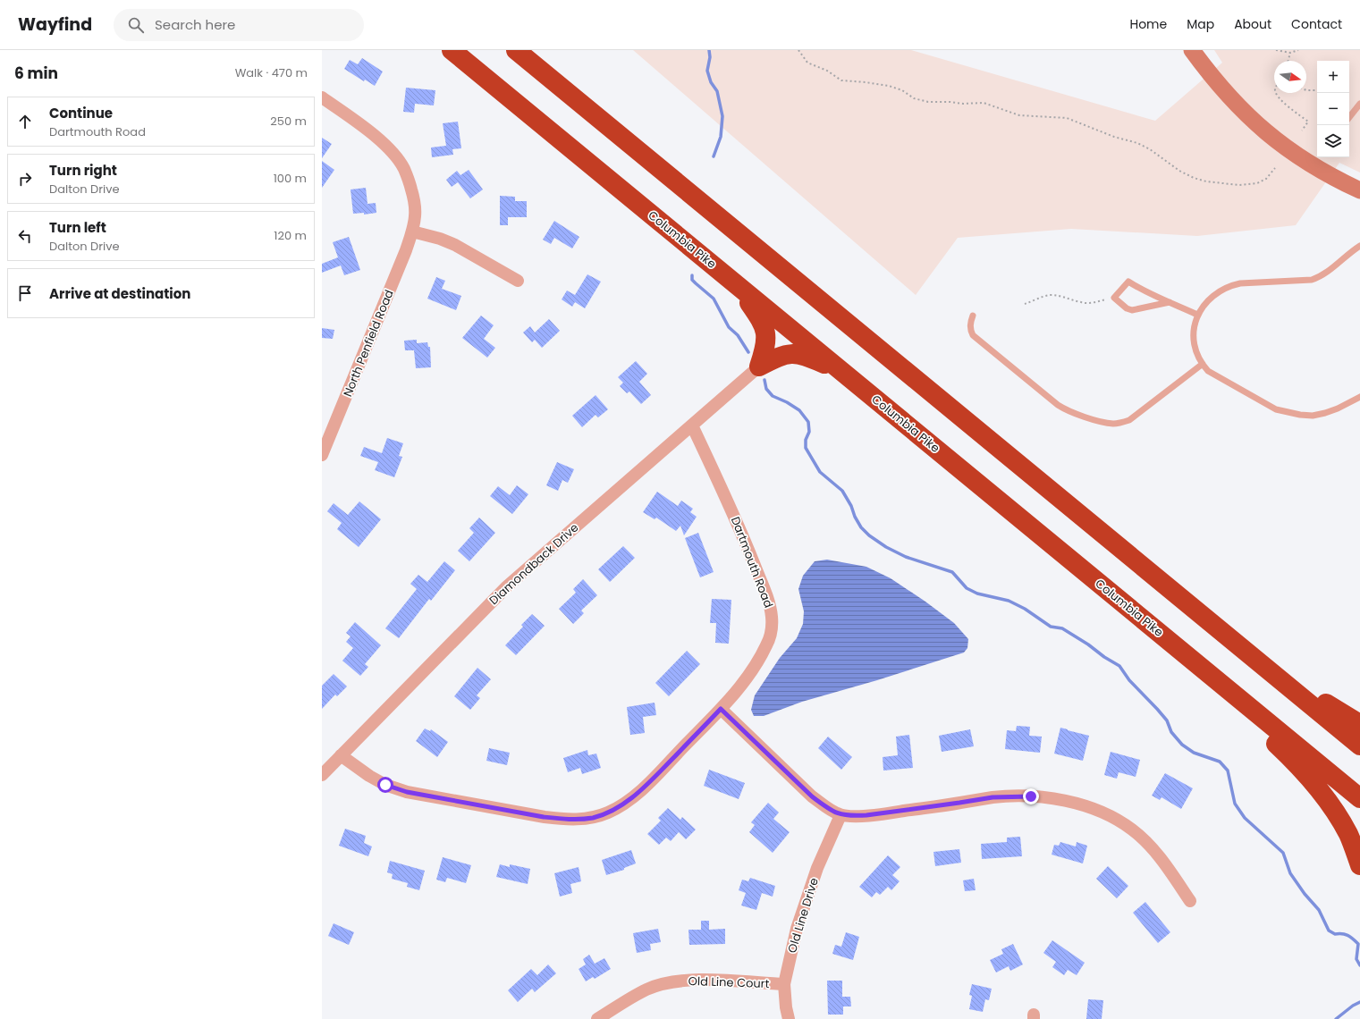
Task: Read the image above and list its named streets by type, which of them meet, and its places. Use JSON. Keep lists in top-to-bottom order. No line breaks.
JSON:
{"streets":{"highway":["Columbia Pike"],"street":["North Penfield Road","Dartmouth Road","Diamondback Drive","Old Line Drive","Old Line Court"]},"crossings":[["Dartmouth Road","Diamondback Drive"],["Old Line Drive","Old Line Court"]],"north":"right","page":{"header":"Wayfind","search":"Search here","nav":["Home","Map","About","Contact"],"heading":["6 min","Walk · 470 m"],"map_buttons":["+","−"],"list":[["Continue","Dartmouth Road","250 m"],["Turn right","Dalton Drive","100 m"],["Turn left","Dalton Drive","120 m"],"Arrive at destination"]}}
